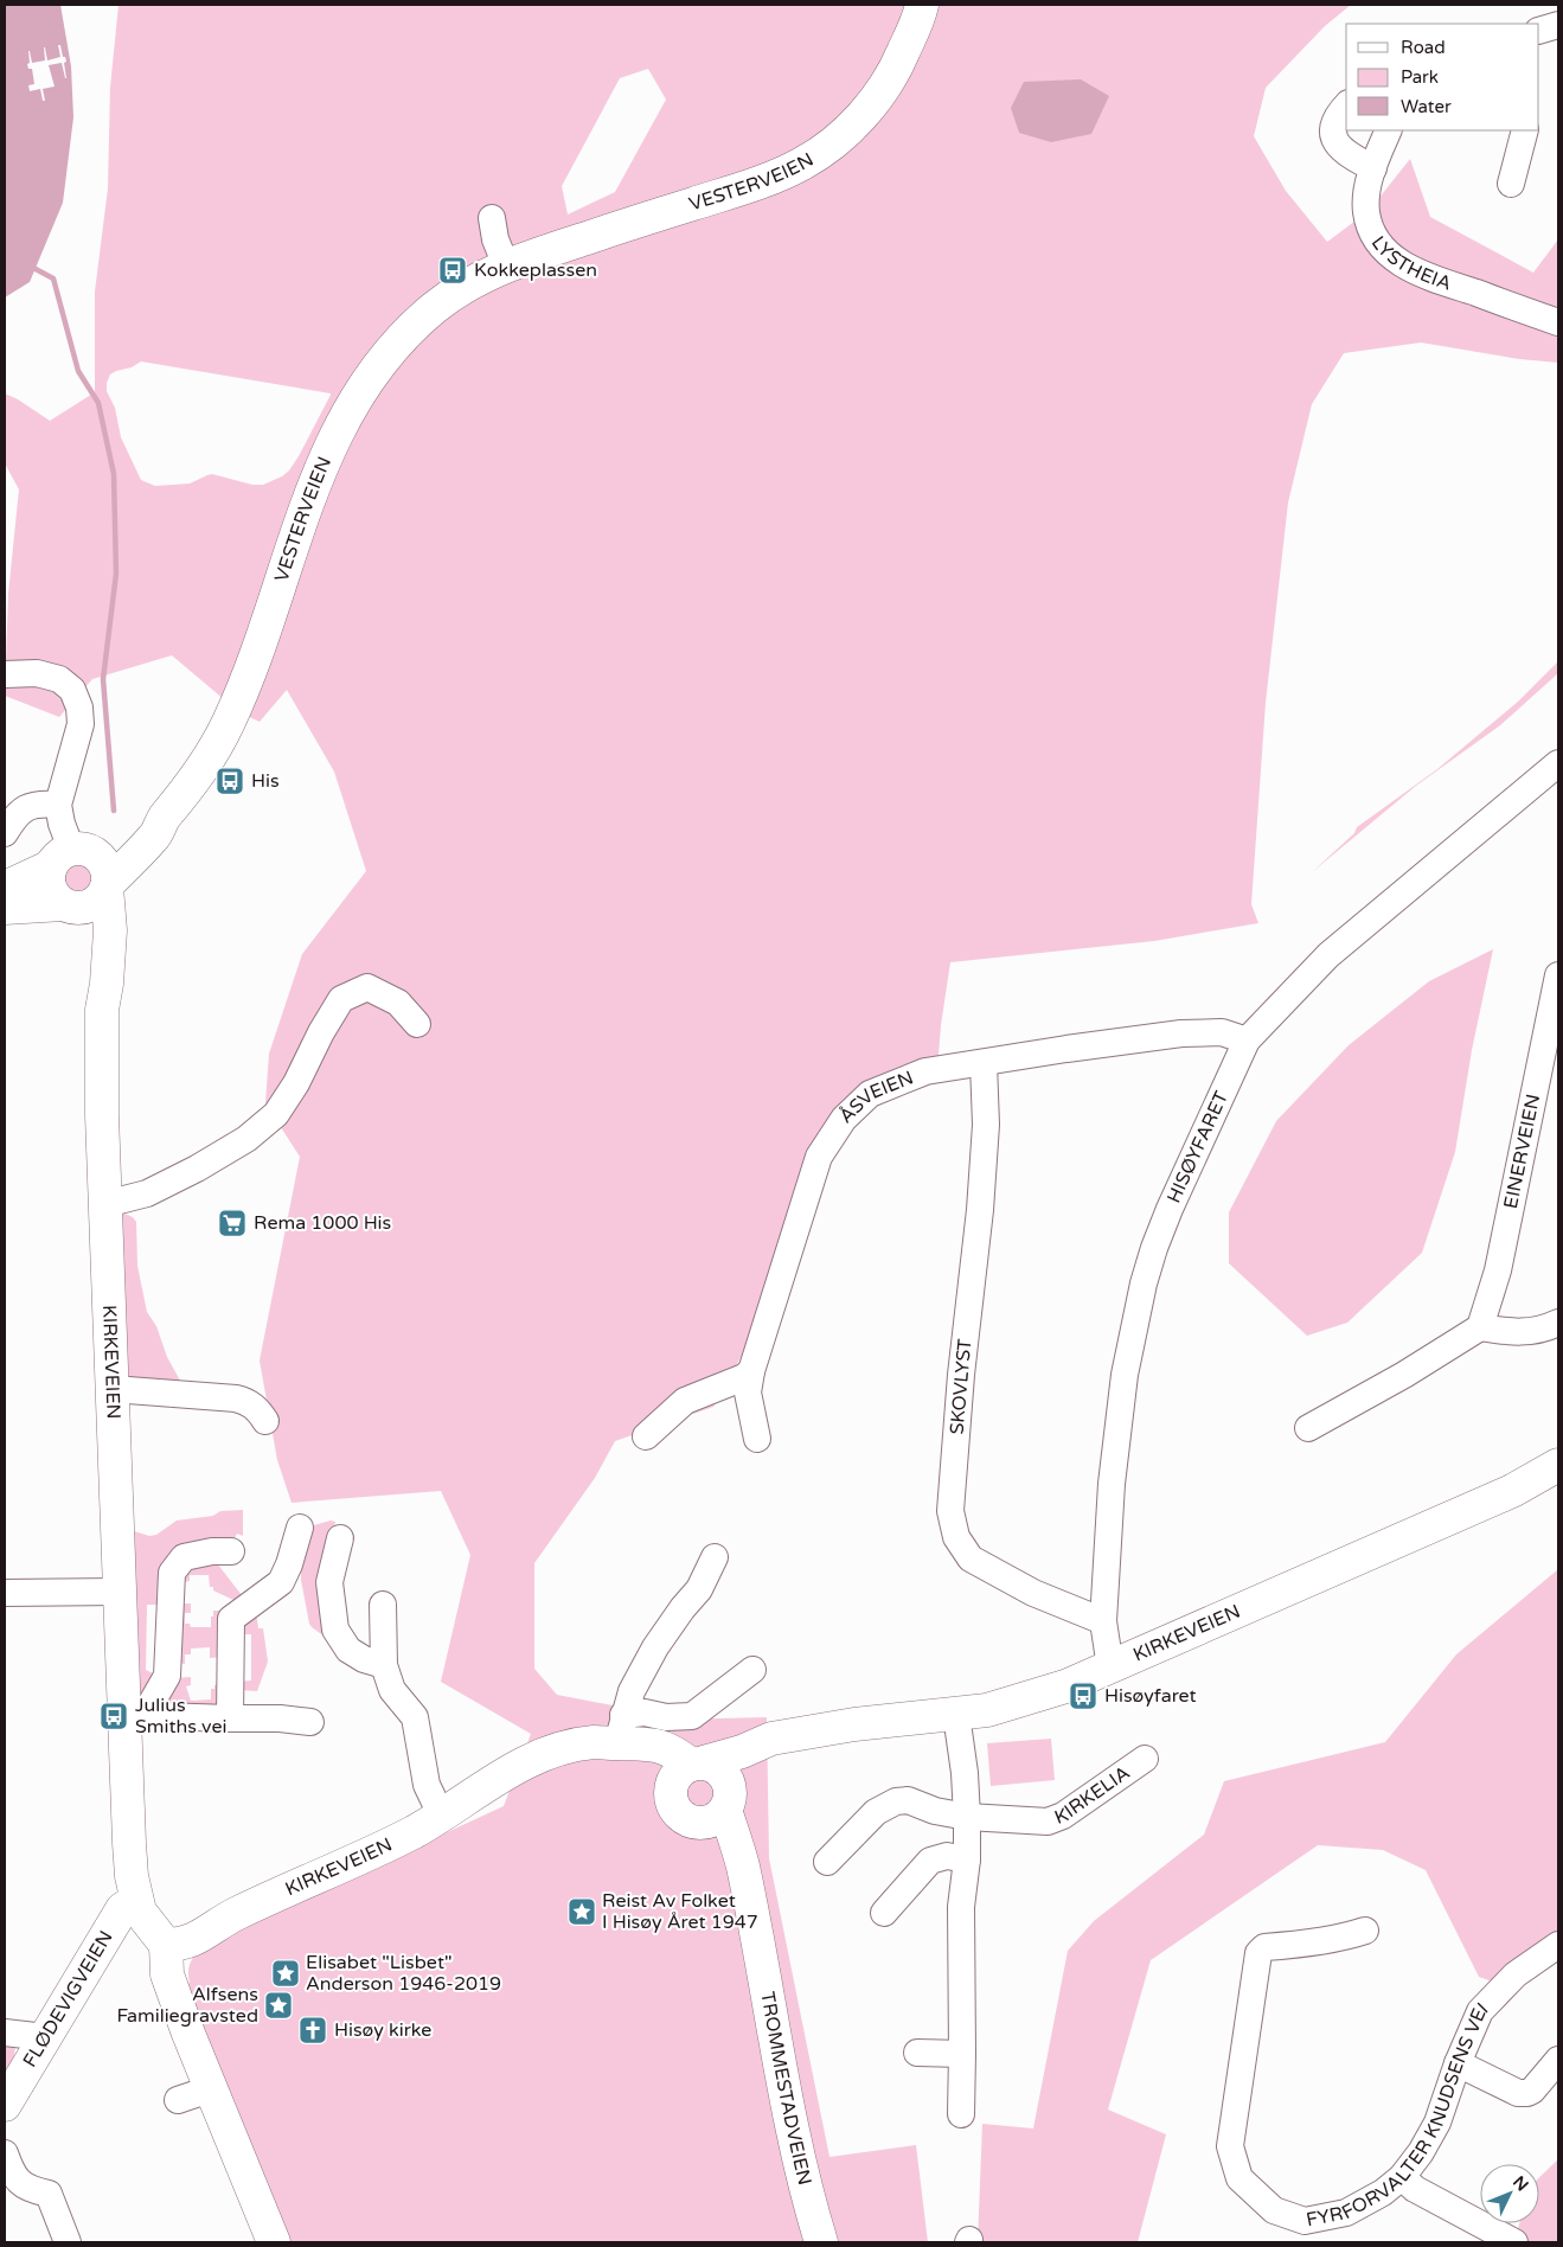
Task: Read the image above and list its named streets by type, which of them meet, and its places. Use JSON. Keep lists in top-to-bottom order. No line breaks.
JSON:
{"streets":{"main road":["VESTERVEIEN","KIRKEVEIEN","FLØDEVIGVEIEN","TROMMESTADVEIEN"],"street":["LYSTHEIA","ÅSVEIEN","HISØYFARET","EINERVEIEN","SKOVLYST","KIRKELIA","FYRFORVALTER KNUDSENS VEI"]},"crossings":[["VESTERVEIEN","KIRKEVEIEN"],["ÅSVEIEN","HISØYFARET"],["ÅSVEIEN","SKOVLYST"],["HISØYFARET","KIRKEVEIEN"],["HISØYFARET","SKOVLYST"],["KIRKEVEIEN","FLØDEVIGVEIEN"],["KIRKEVEIEN","TROMMESTADVEIEN"]],"places":{"bus stop":["Kokkeplassen","His","Hisøyfaret","Julius Smiths vei"],"supermarket":["Rema 1000 His"],"place":["Reist Av Folket I Hisøy Året 1947","Elisabet \"Lisbet\" Anderson 1946-2019","Alfsens Familiegravsted"],"church":["Hisøy kirke"]},"legend":["Road","Park","Water"],"north":"top right"}
